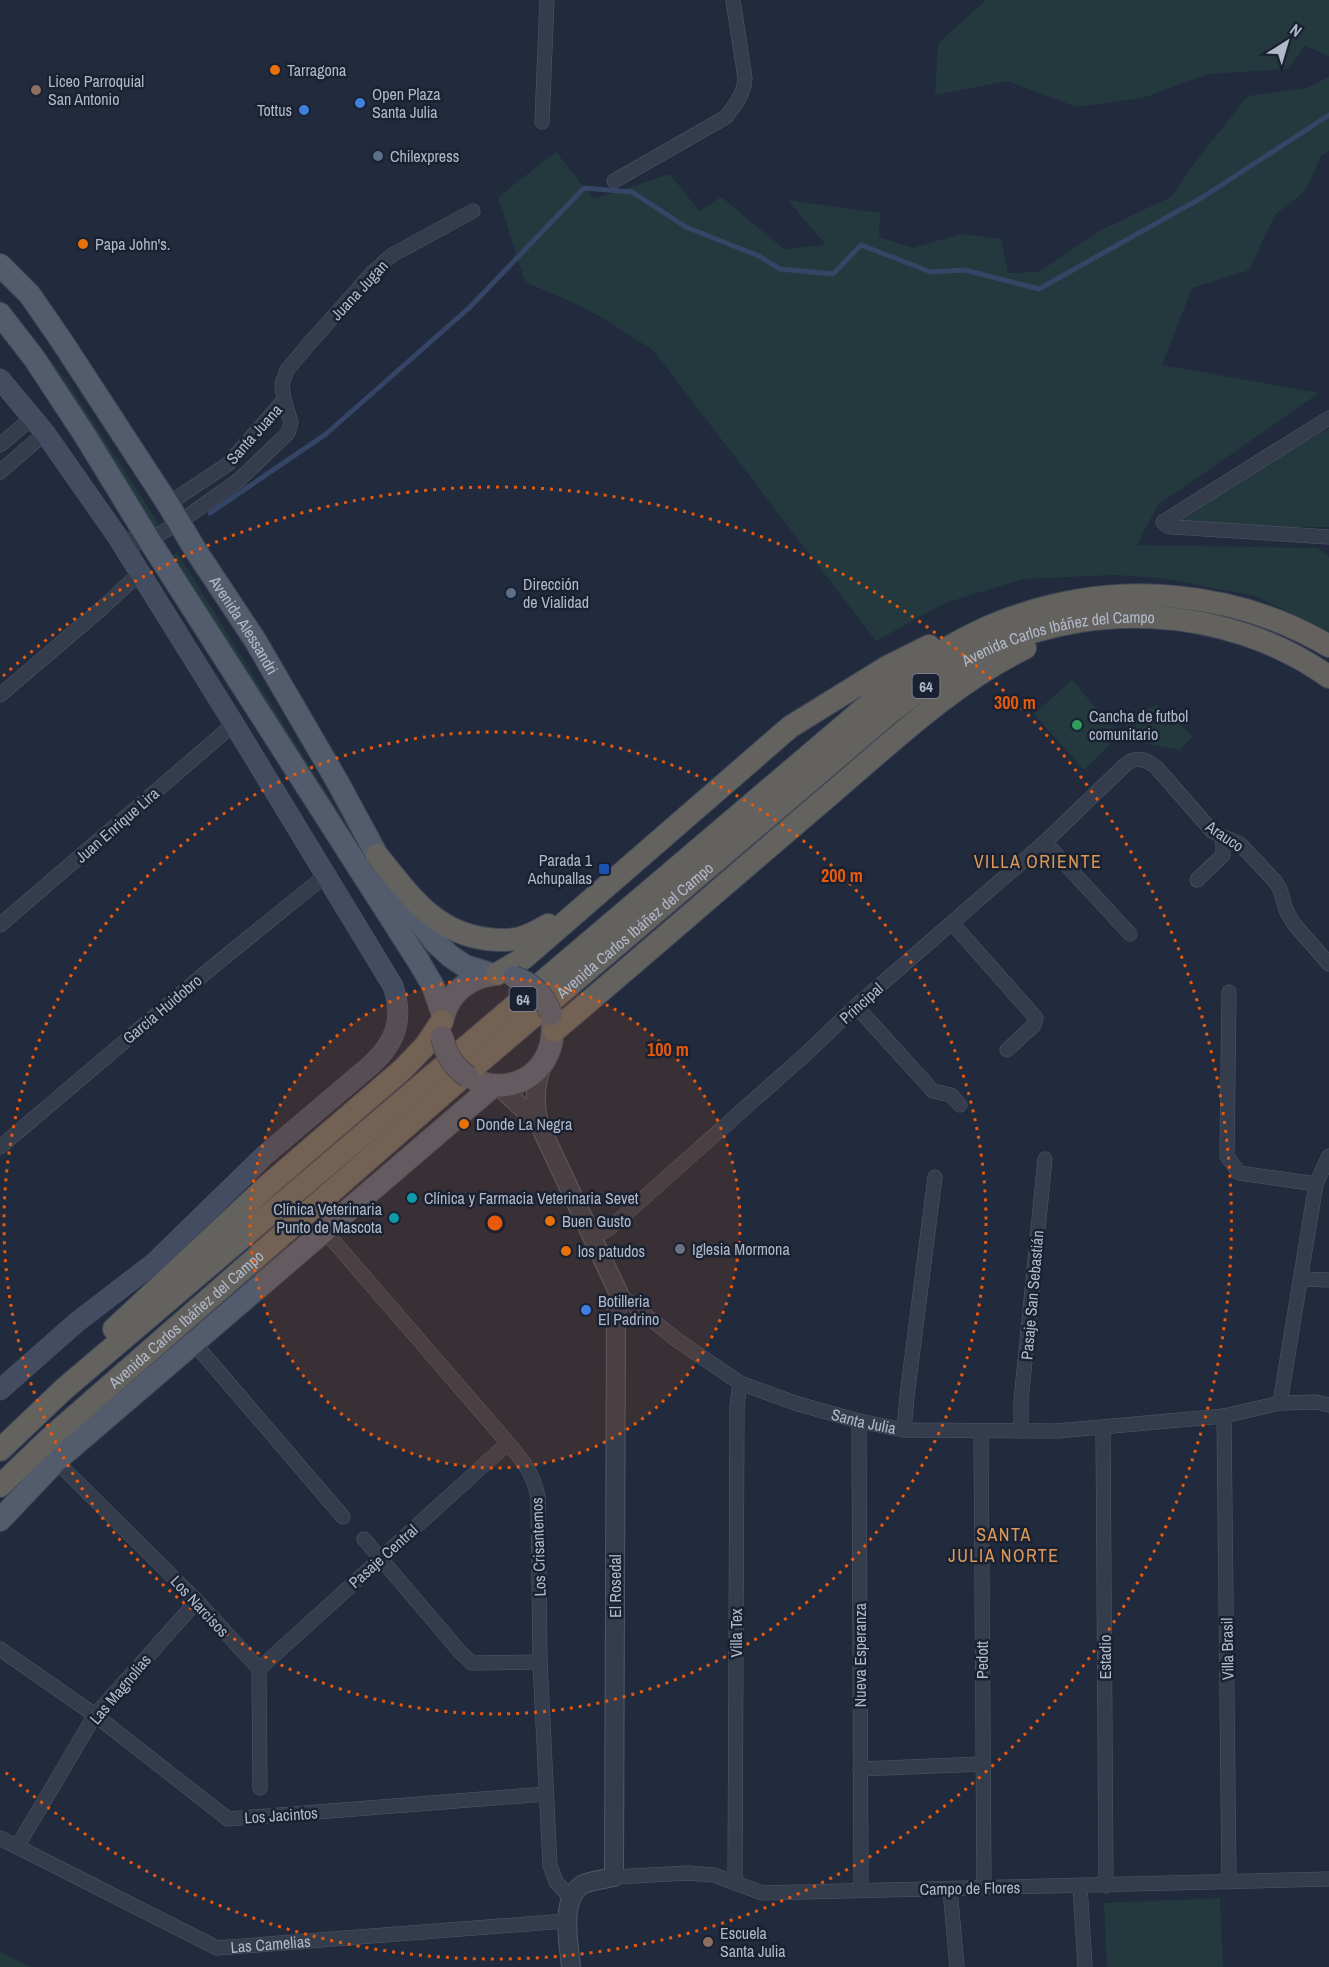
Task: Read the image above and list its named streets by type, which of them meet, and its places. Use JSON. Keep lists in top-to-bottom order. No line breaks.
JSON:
{"streets":{"highway":["Avenida Carlos Ibáñez del Campo","64"],"main road":["Avenida Alessandri"],"street":["Juana Jugan","Santa Juana","Juan Enrique Lira","Arauco","Principal","García Huidobro","Pasaje San Sebastián","Santa Julia","Los Crisantemos","Pasaje Central","El Rosedal","Los Narcisos","Villa Tex","Villa Brasil","Nueva Esperanza","Estadio","Pedott","Las Magnolias","Los Jacintos","Campo de Flores","Las Camelias"]},"crossings":[["Juana Jugan","Santa Juana"],["Santa Juana","Avenida Alessandri"],["Avenida Alessandri","Avenida Carlos Ibáñez del Campo"],["Avenida Alessandri","Santa Julia"],["Avenida Carlos Ibáñez del Campo","Santa Julia"],["Avenida Carlos Ibáñez del Campo","Los Crisantemos"],["Avenida Carlos Ibáñez del Campo","Los Narcisos"],["Arauco","Principal"],["Principal","Santa Julia"],["Pasaje San Sebastián","Santa Julia"],["Santa Julia","El Rosedal"],["Santa Julia","Villa Tex"],["Santa Julia","Villa Brasil"],["Santa Julia","Nueva Esperanza"],["Santa Julia","Estadio"],["Santa Julia","Pedott"],["Los Crisantemos","Pasaje Central"],["Los Crisantemos","Los Jacintos"],["Pasaje Central","Los Narcisos"],["El Rosedal","Campo de Flores"],["Los Narcisos","Las Magnolias"],["Villa Tex","Campo de Flores"],["Villa Brasil","Campo de Flores"],["Nueva Esperanza","Campo de Flores"],["Estadio","Campo de Flores"],["Pedott","Campo de Flores"],["Las Magnolias","Los Jacintos"],["Las Magnolias","Las Camelias"]],"districts":["VILLA ORIENTE","SANTA JULIA NORTE"],"places":{"other":["Tarragona","Liceo Parroquial San Antonio","Open Plaza Santa Julia","Tottus","Chilexpress","Papa John's.","Dirección de Vialidad","Cancha de futbol comunitario","Donde La Negra","Clínica y Farmacia Veterinaria Sevet","Clínica Veterinaria Punto de Mascota","Buen Gusto","Iglesia Mormona","los patudos","Botilleria El Padrino","Escuela Santa Julia"],"transit":["Parada 1 Achupallas"]},"north":"top right","rings":["300 m","200 m","100 m"]}
